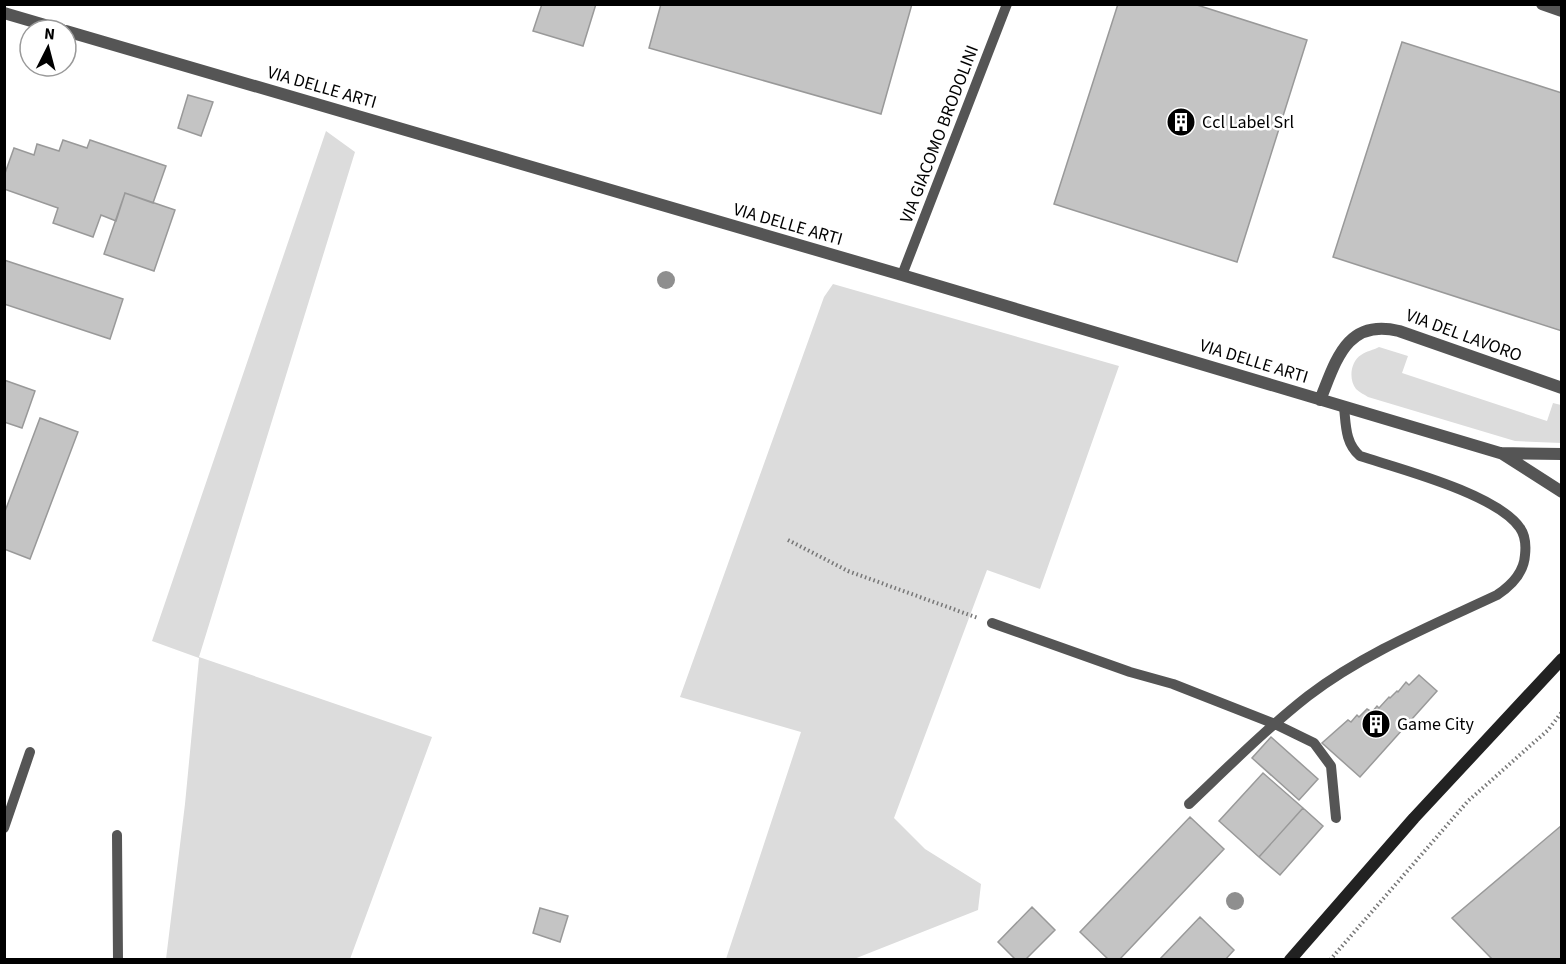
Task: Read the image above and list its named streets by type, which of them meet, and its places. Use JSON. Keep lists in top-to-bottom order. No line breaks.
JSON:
{"streets":{"street":["VIA DELLE ARTI","VIA DEL LAVORO"],"lane":["VIA GIACOMO BRODOLINI"]},"crossings":[["VIA DELLE ARTI","VIA GIACOMO BRODOLINI"],["VIA DELLE ARTI","VIA DEL LAVORO"]],"places":{"building":["Ccl Label Srl","Game City"]},"north":"top"}
